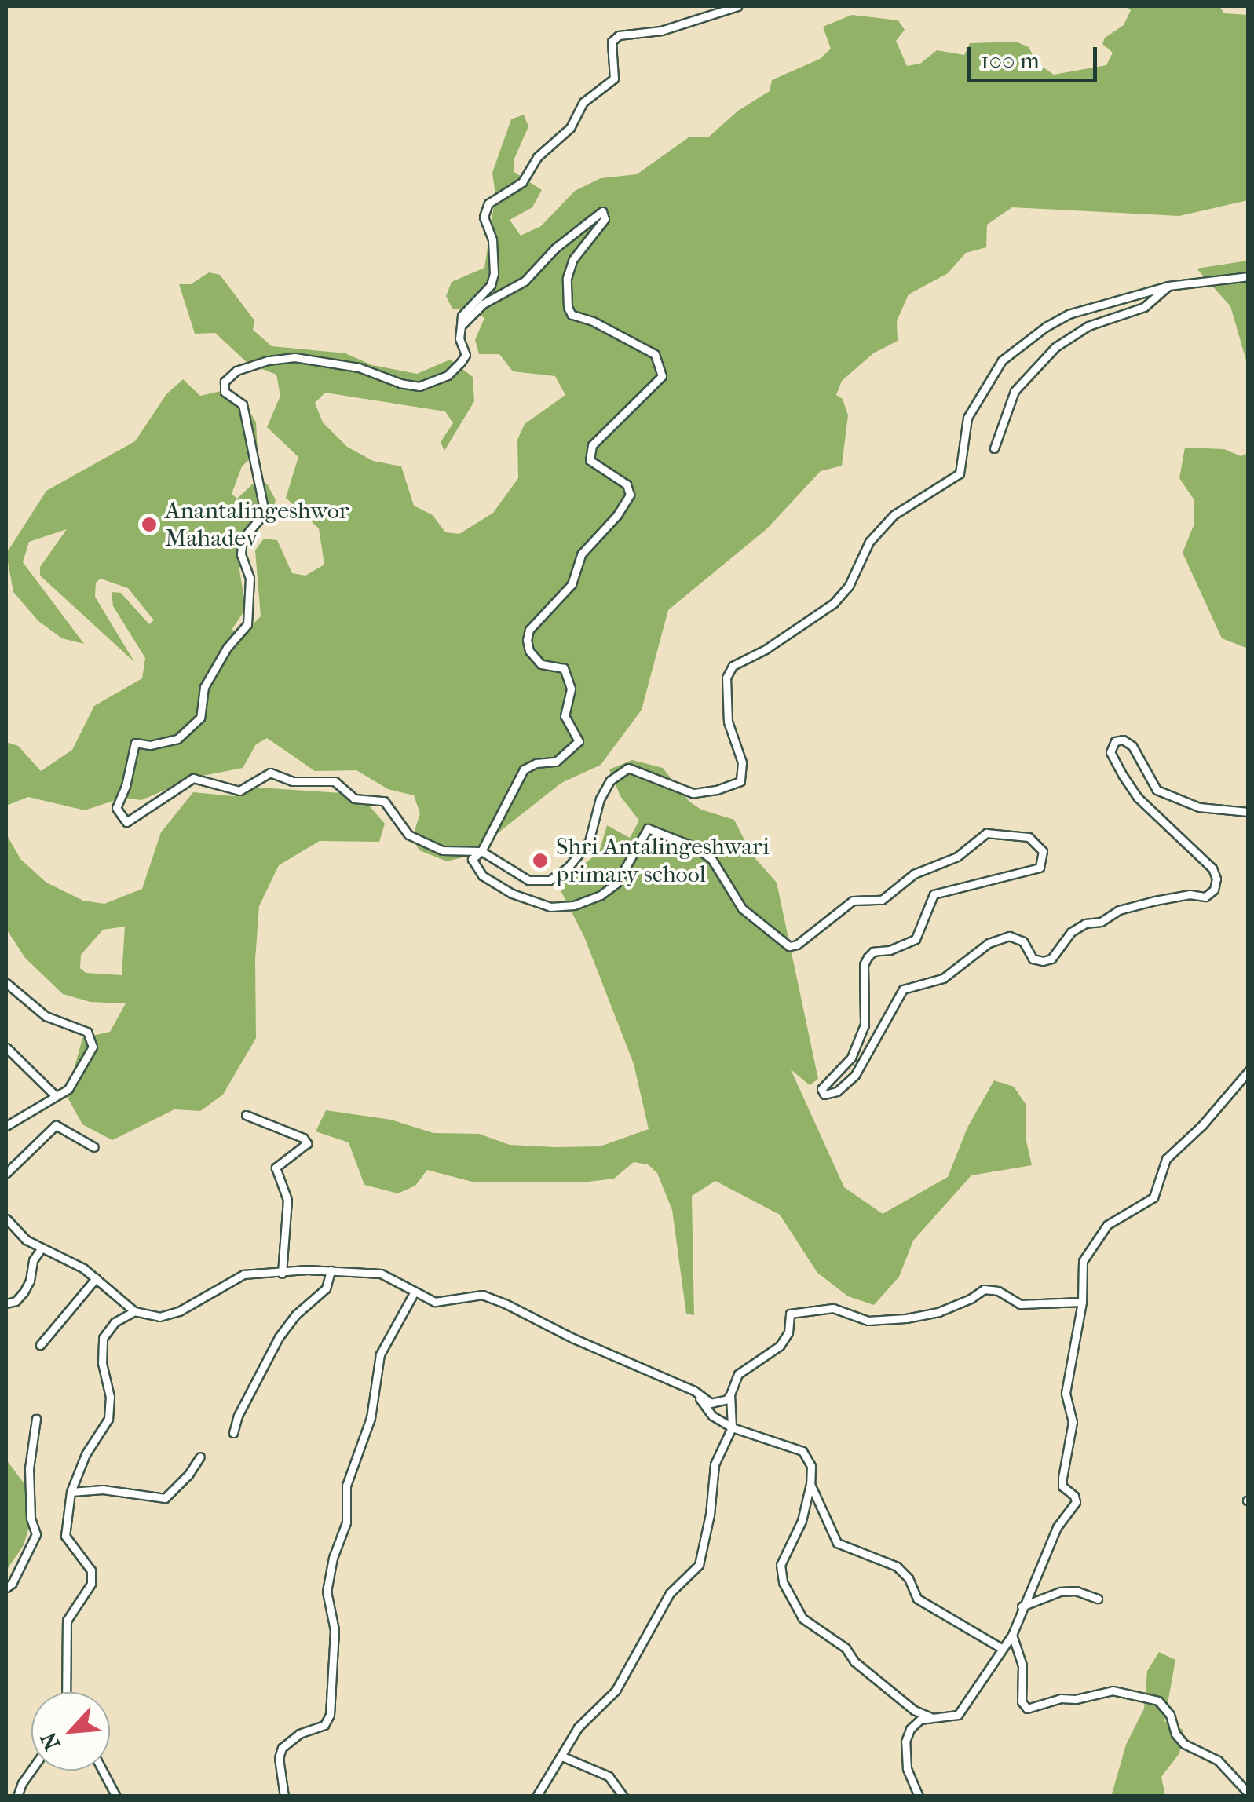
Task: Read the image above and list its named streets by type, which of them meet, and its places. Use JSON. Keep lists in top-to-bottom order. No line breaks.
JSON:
{"places":["Anantalingeshwor Mahadev","Shri Antalingeshwari primary school"],"scale_bar":"100 m","north":"bottom left"}
